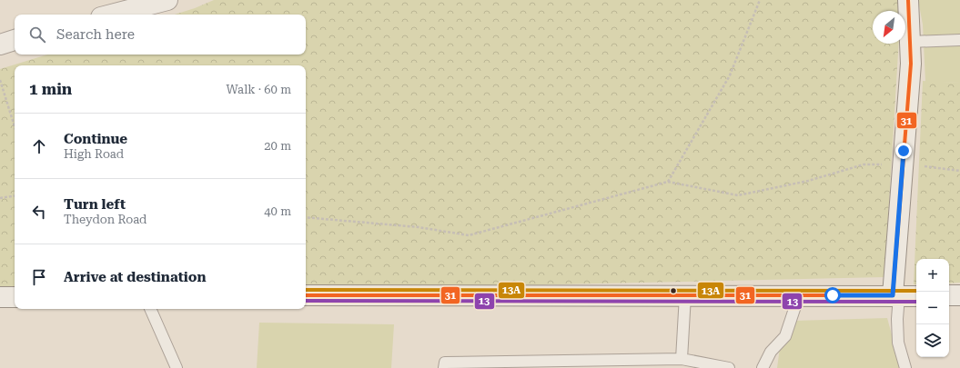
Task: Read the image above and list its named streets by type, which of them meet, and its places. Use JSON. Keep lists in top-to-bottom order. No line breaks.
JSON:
{"lines":["transit line 31","transit line 13A","transit line 13"],"north":"bottom left","page":{"search":"Search here","heading":["1 min","Walk · 60 m"],"list":[["Continue","High Road","20 m"],["Turn left","Theydon Road","40 m"],"Arrive at destination"],"map_buttons":["+","−"]}}
